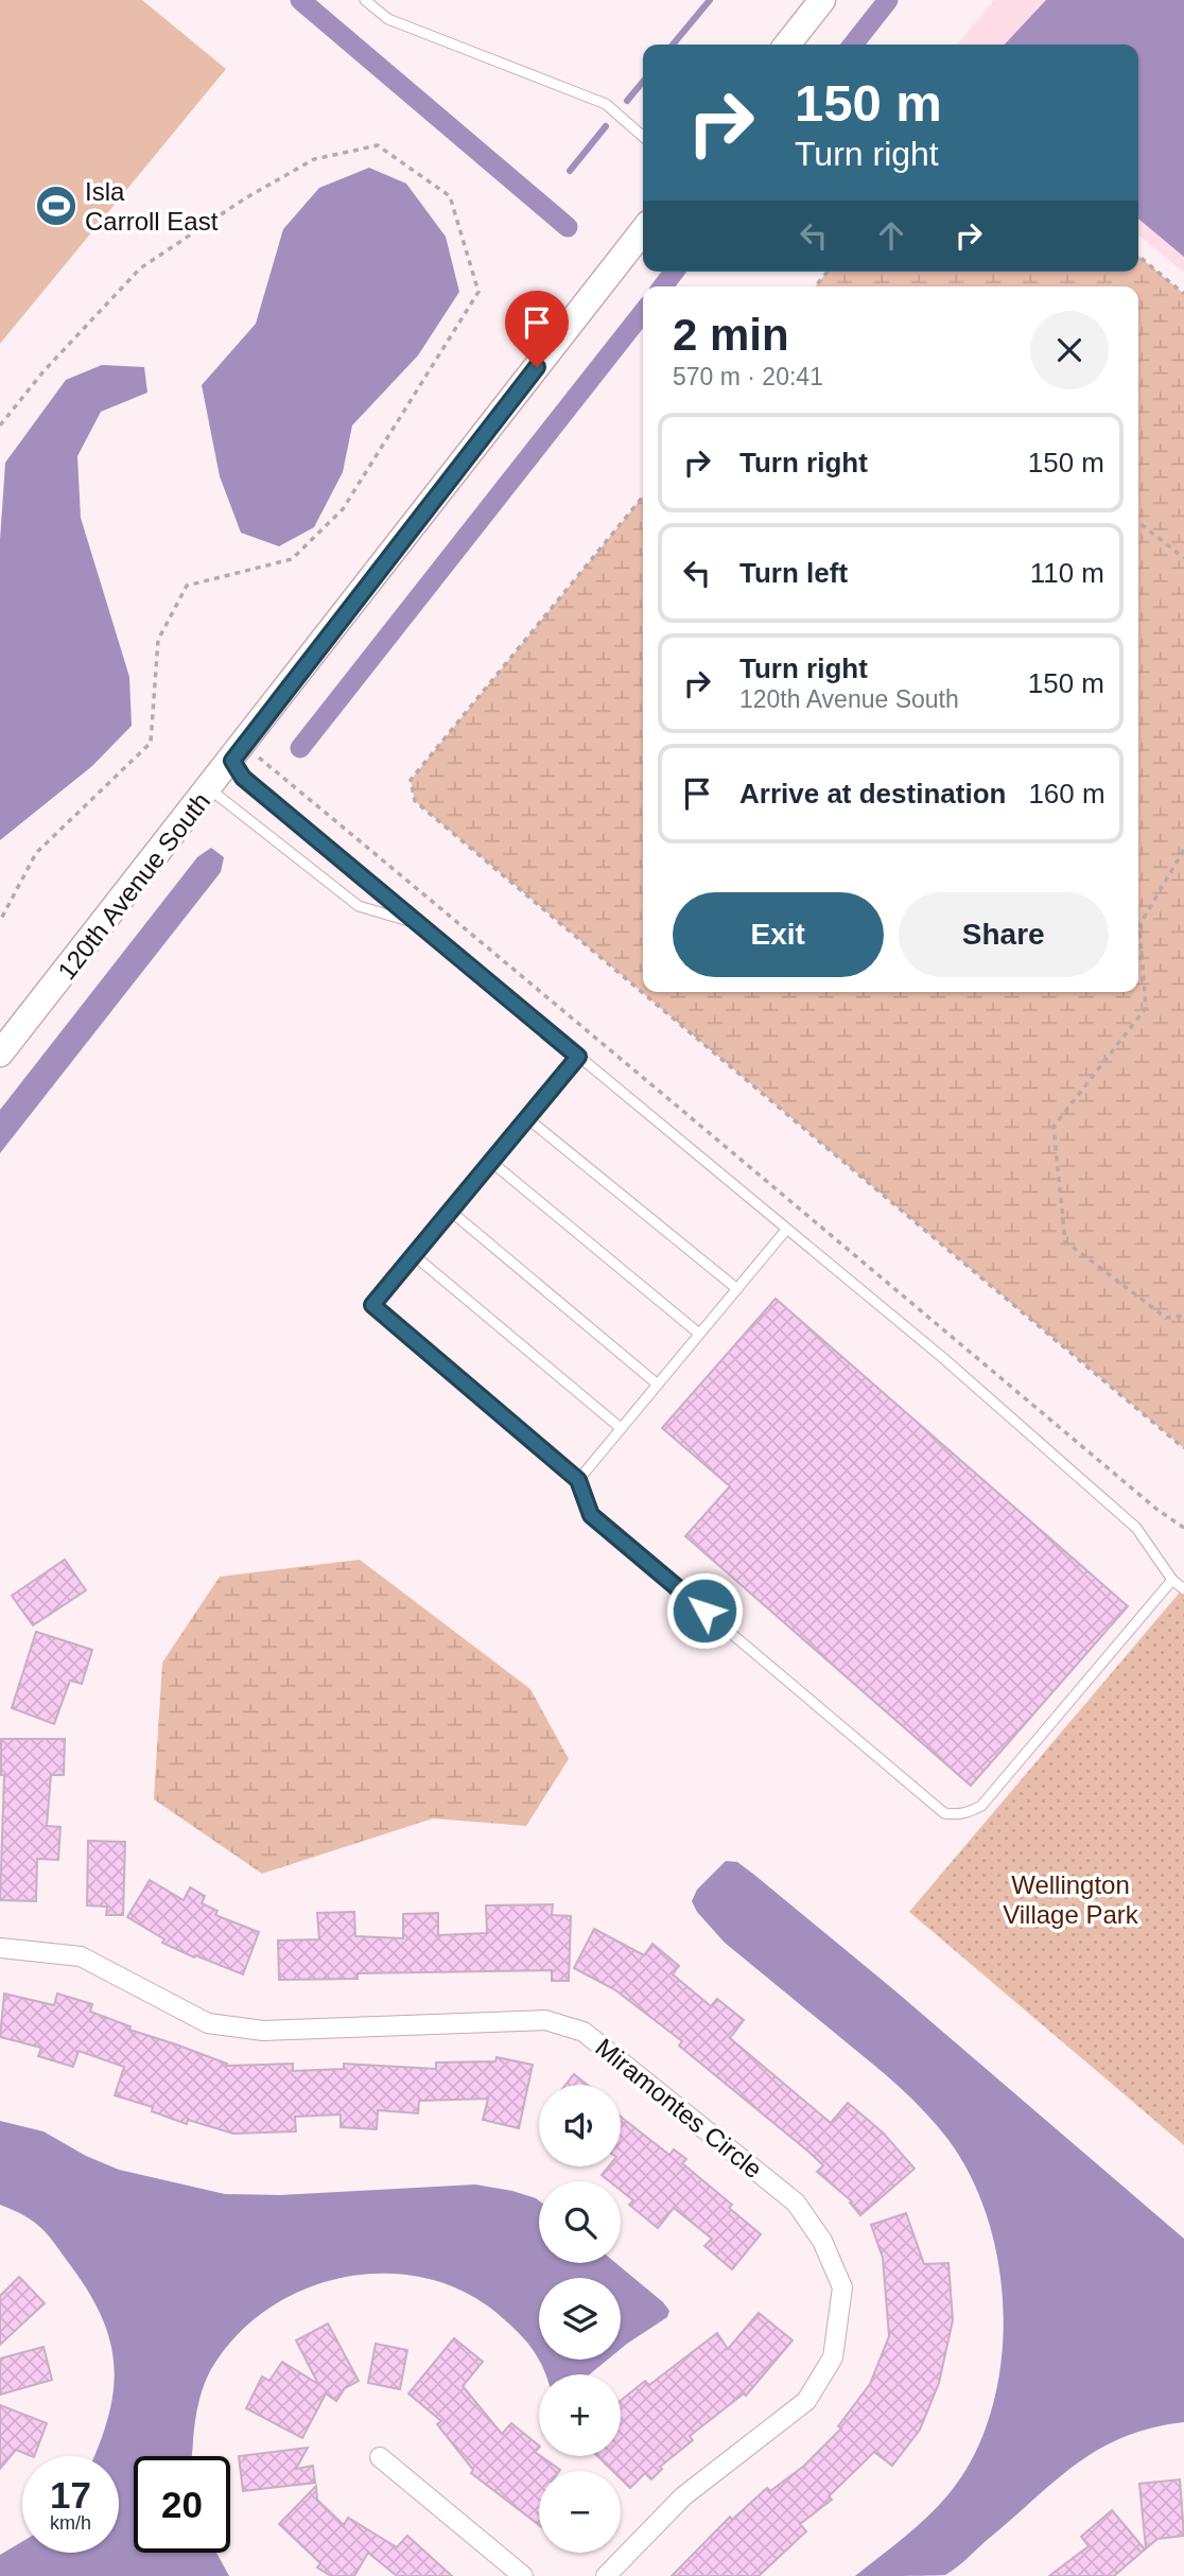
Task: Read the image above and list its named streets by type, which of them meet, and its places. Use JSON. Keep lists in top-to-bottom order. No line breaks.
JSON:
{"streets":{"street":["120th Avenue South","Miramontes Circle"]},"parks":["Wellington Village Park"],"places":{"sports":["Isla Carroll East"]},"page":{"turn":["150 m","Turn right"],"heading":["2 min","570 m · 20:41"],"list":[{"name":"Turn right","value":"150 m"},{"name":"Turn left","value":"110 m"},{"name":"Turn right","note":"120th Avenue South","value":"150 m"},{"name":"Arrive at destination","value":"160 m"}],"buttons":["Exit","Share"],"map_buttons":["+","−"],"speed":"17 km/h","limit":"20"}}
